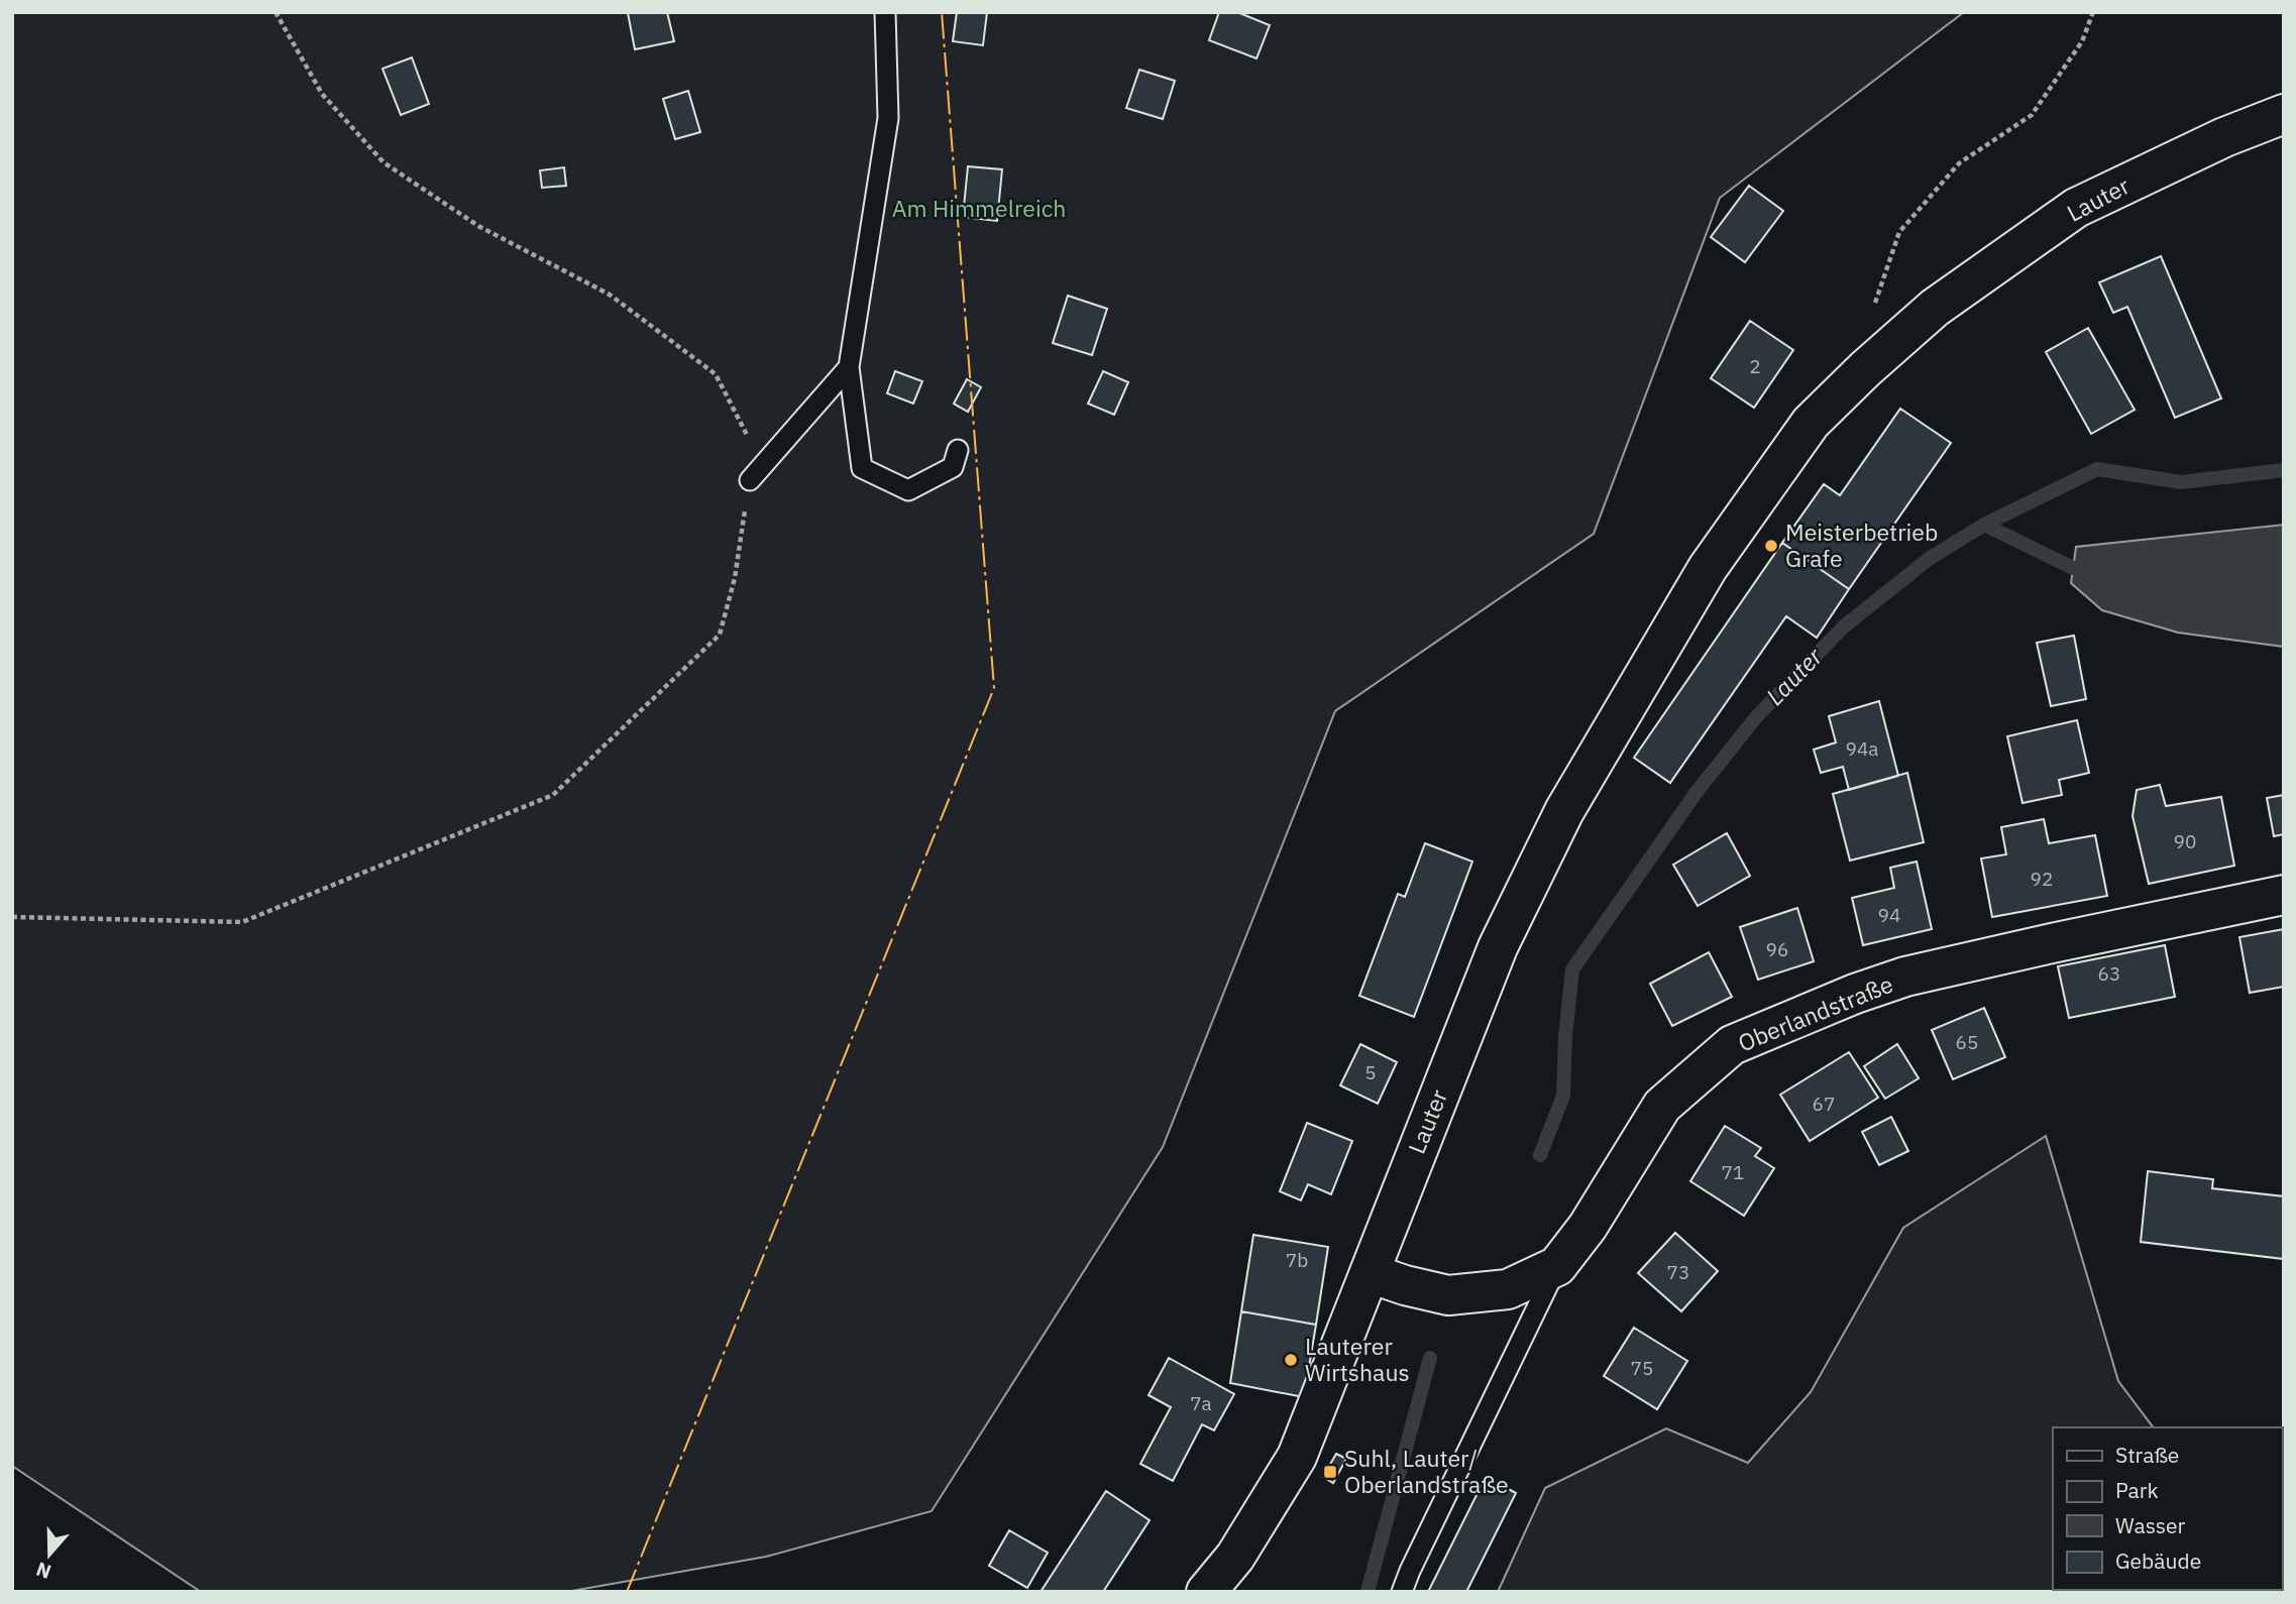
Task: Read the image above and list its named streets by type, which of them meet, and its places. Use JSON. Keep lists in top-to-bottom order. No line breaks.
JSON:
{"streets":{"street":["Lauter","Oberlandstraße"]},"crossings":[["Lauter","Oberlandstraße"]],"water":["Lauter"],"parks":["Am Himmelreich"],"places":{"other":["Meisterbetrieb Grafe","Lauterer Wirtshaus"],"transit":["Suhl, Lauter/ Oberlandstraße"]},"house_numbers":["2","94a","90","92","94","96","63","65","5","67","71","7b","73","75","7a"],"legend":["Straße","Park","Wasser","Gebäude"],"north":"bottom"}
